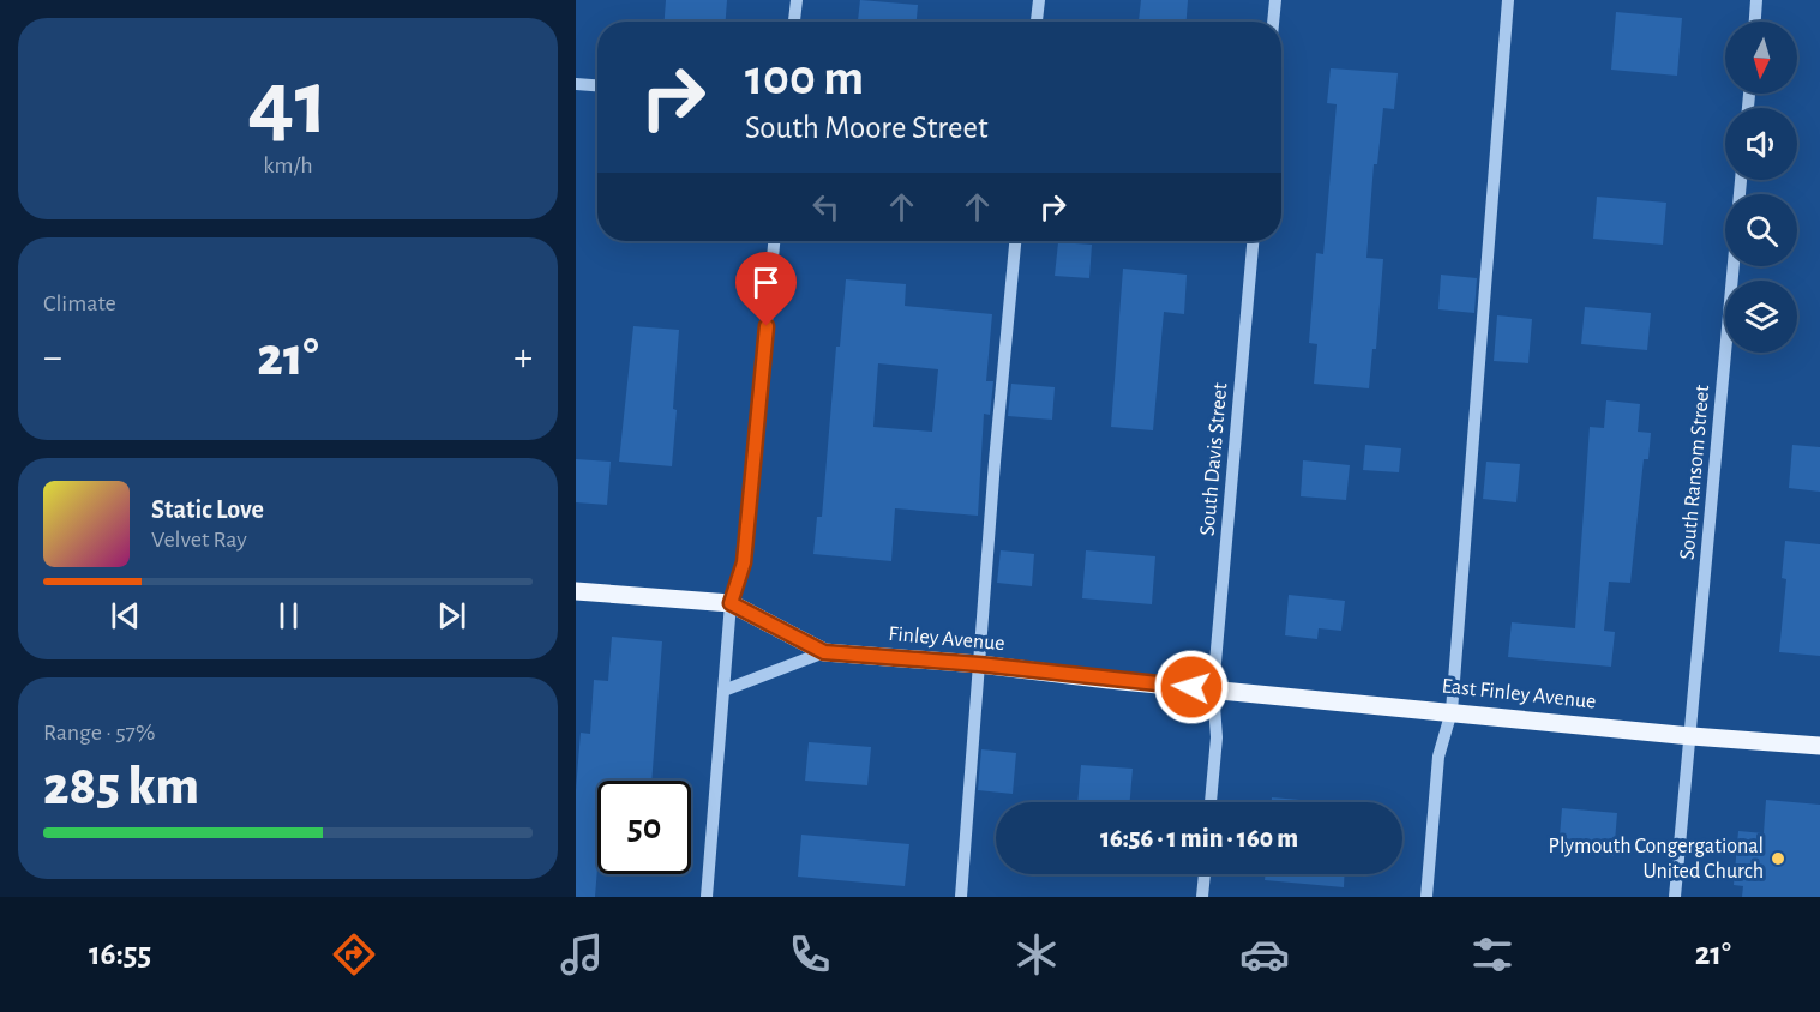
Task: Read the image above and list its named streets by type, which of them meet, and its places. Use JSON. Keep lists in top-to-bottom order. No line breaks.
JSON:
{"streets":{"main road":["Finley Avenue","East Finley Avenue"],"street":["South Davis Street","South Ransom Street"]},"crossings":[["South Davis Street","Finley Avenue"],["South Davis Street","East Finley Avenue"],["South Ransom Street","East Finley Avenue"],["Finley Avenue","East Finley Avenue"]],"places":["Plymouth Congergational United Church"],"north":"bottom","page":{"tile":[["41","km/h"],"Climate",["Range · 57%","285 km"]],"turn":["100 m","South Moore Street"],"heat":["−","21°","+"],"song":["Static Love","Velvet Ray"],"limit":"50","trip":"16:56 · 1 min · 160 m","tabs":["16:55","21°"]}}
